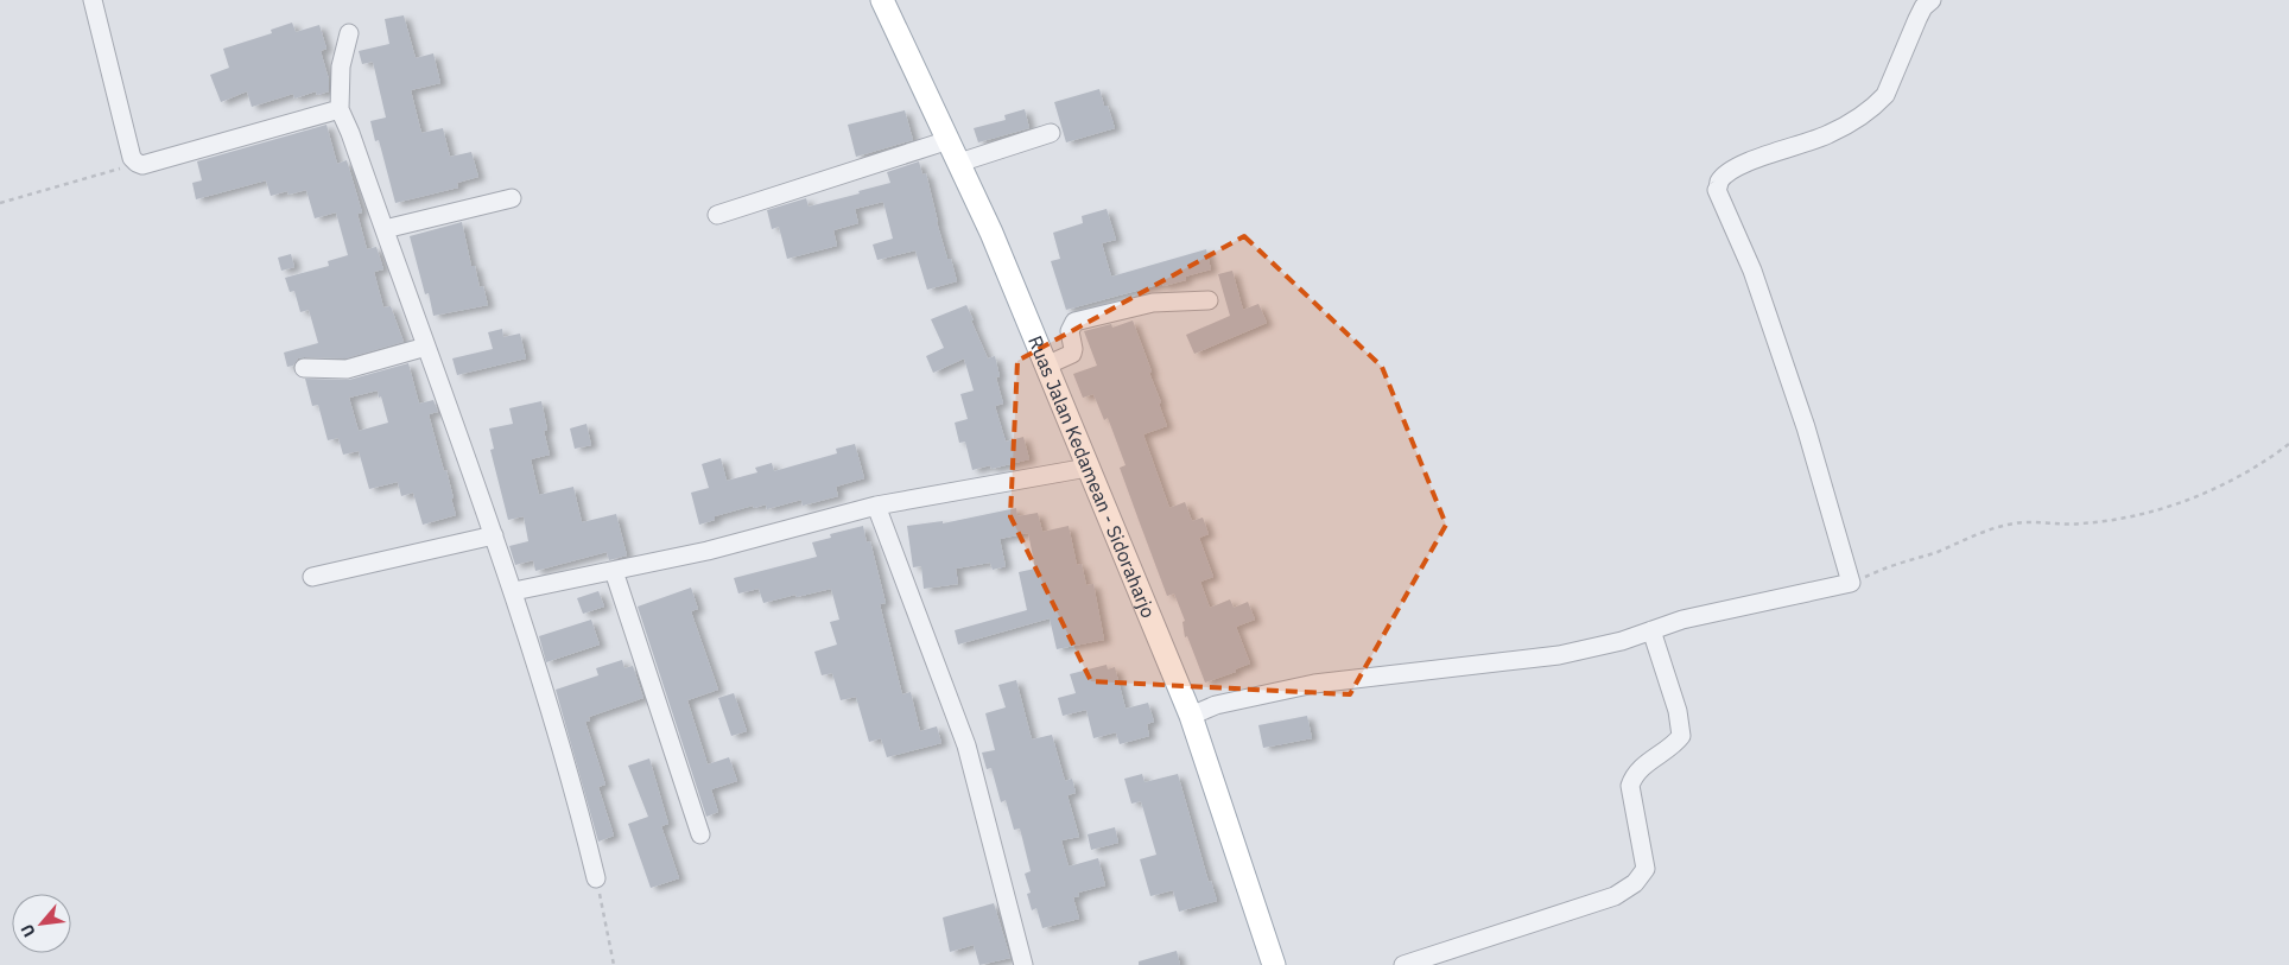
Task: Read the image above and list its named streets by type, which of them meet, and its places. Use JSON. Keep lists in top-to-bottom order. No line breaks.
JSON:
{"streets":{"main road":["Ruas Jalan Kedamean - Sidoraharjo"]},"north":"bottom left"}
